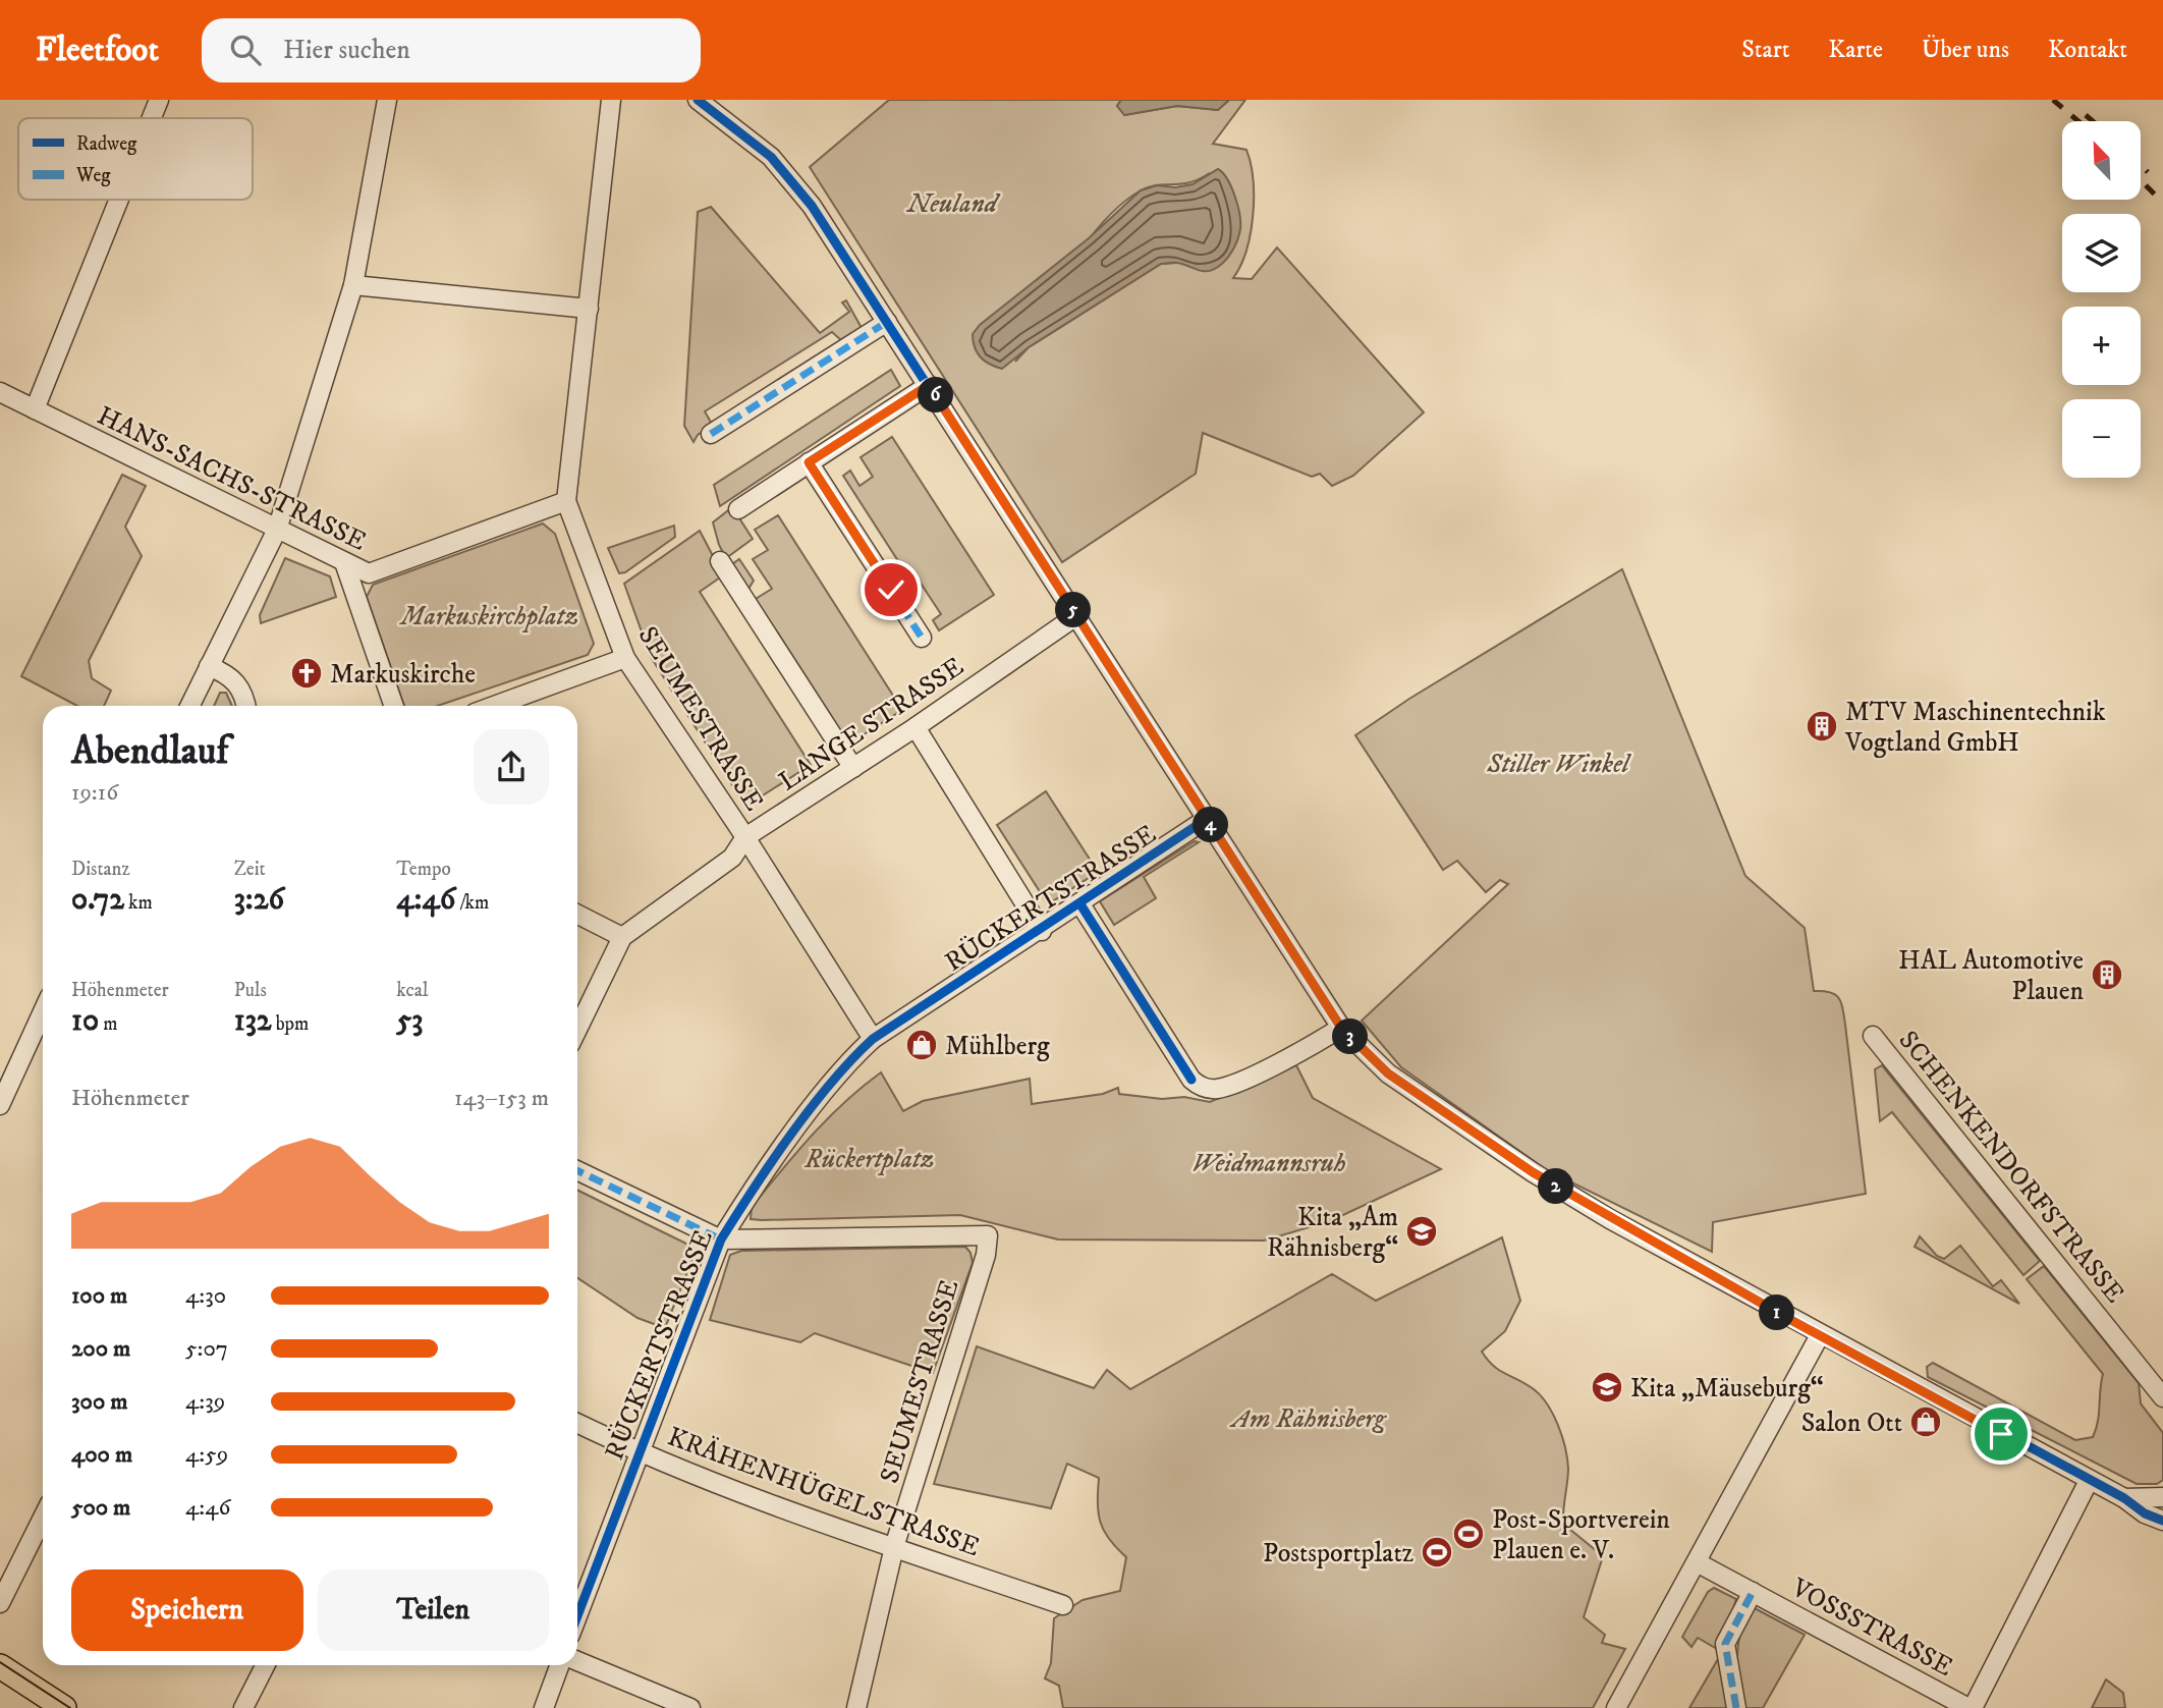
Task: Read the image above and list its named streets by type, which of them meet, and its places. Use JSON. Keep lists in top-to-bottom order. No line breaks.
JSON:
{"streets":{"street":["HANS-SACHS-STRASSE","SEUMESTRASSE","LANGE STRASSE","RÜCKERTSTRASSE","SCHENKENDORFSTRASSE","KRÄHENHÜGELSTRASSE","VOSSSTRASSE"]},"crossings":[["HANS-SACHS-STRASSE","SEUMESTRASSE"],["SEUMESTRASSE","LANGE STRASSE"],["SEUMESTRASSE","RÜCKERTSTRASSE"],["SEUMESTRASSE","KRÄHENHÜGELSTRASSE"],["RÜCKERTSTRASSE","KRÄHENHÜGELSTRASSE"]],"parks":["Neuland","Markuskirchplatz","Stiller Winkel","Rückertplatz","Weidmannsruh","Am Rähnisberg"],"places":{"church":["Markuskirche"],"building":["MTV Maschinentechnik Vogtland GmbH","HAL Automotive Plauen"],"shop":["Mühlberg","Salon Ott"],"school or university":["Kita „Am Rähnisberg“","Kita „Mäuseburg“"],"sports":["Post-Sportverein Plauen e. V.","Postsportplatz"]},"legend":["Radweg","Weg"],"north":"top left","page":{"header":"Fleetfoot","search":"Hier suchen","nav":["Start","Karte","Über uns","Kontakt"],"map_buttons":["+","−"],"pins":["6","5","4","3","2","1"],"heading":["Abendlauf","19:16"],"stats":[["Distanz","0.72 km"],["Zeit","3:26"],["Tempo","4:46 /km"],["Höhenmeter","10 m"],["Puls","132 bpm"],["kcal","53"]],"chart":["Höhenmeter","143–153 m"],"list":[{"name":"100 m","note":"4:30"},{"name":"200 m","note":"5:07"},{"name":"300 m","note":"4:39"},{"name":"400 m","note":"4:59"},{"name":"500 m","note":"4:46"}],"buttons":["Speichern","Teilen"]}}
